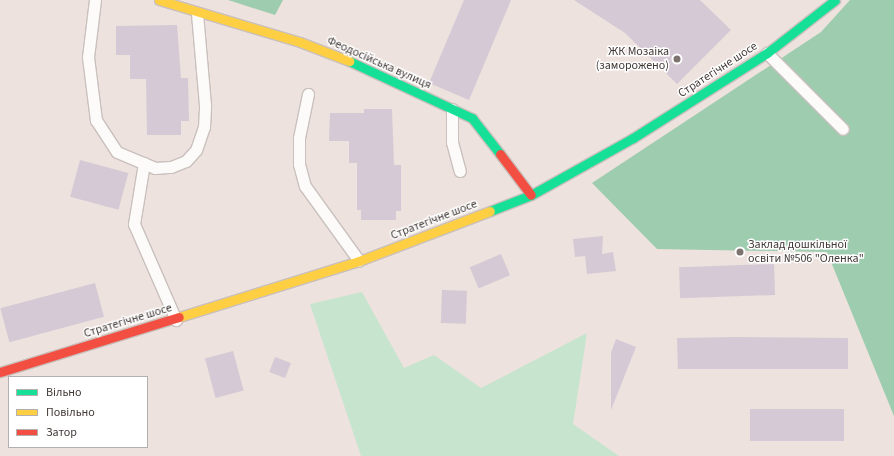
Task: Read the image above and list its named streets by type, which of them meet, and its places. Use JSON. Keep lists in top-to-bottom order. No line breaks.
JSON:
{"streets":{"street":["Феодосійська вулиця","Стратегічне шосе"]},"crossings":[["Феодосійська вулиця","Стратегічне шосе"]],"places":["ЖК Мозаіка (заморожено)","Заклад дошкільної освіти №506 \"Оленка\""],"legend":["Вільно","Повільно","Затор"]}
